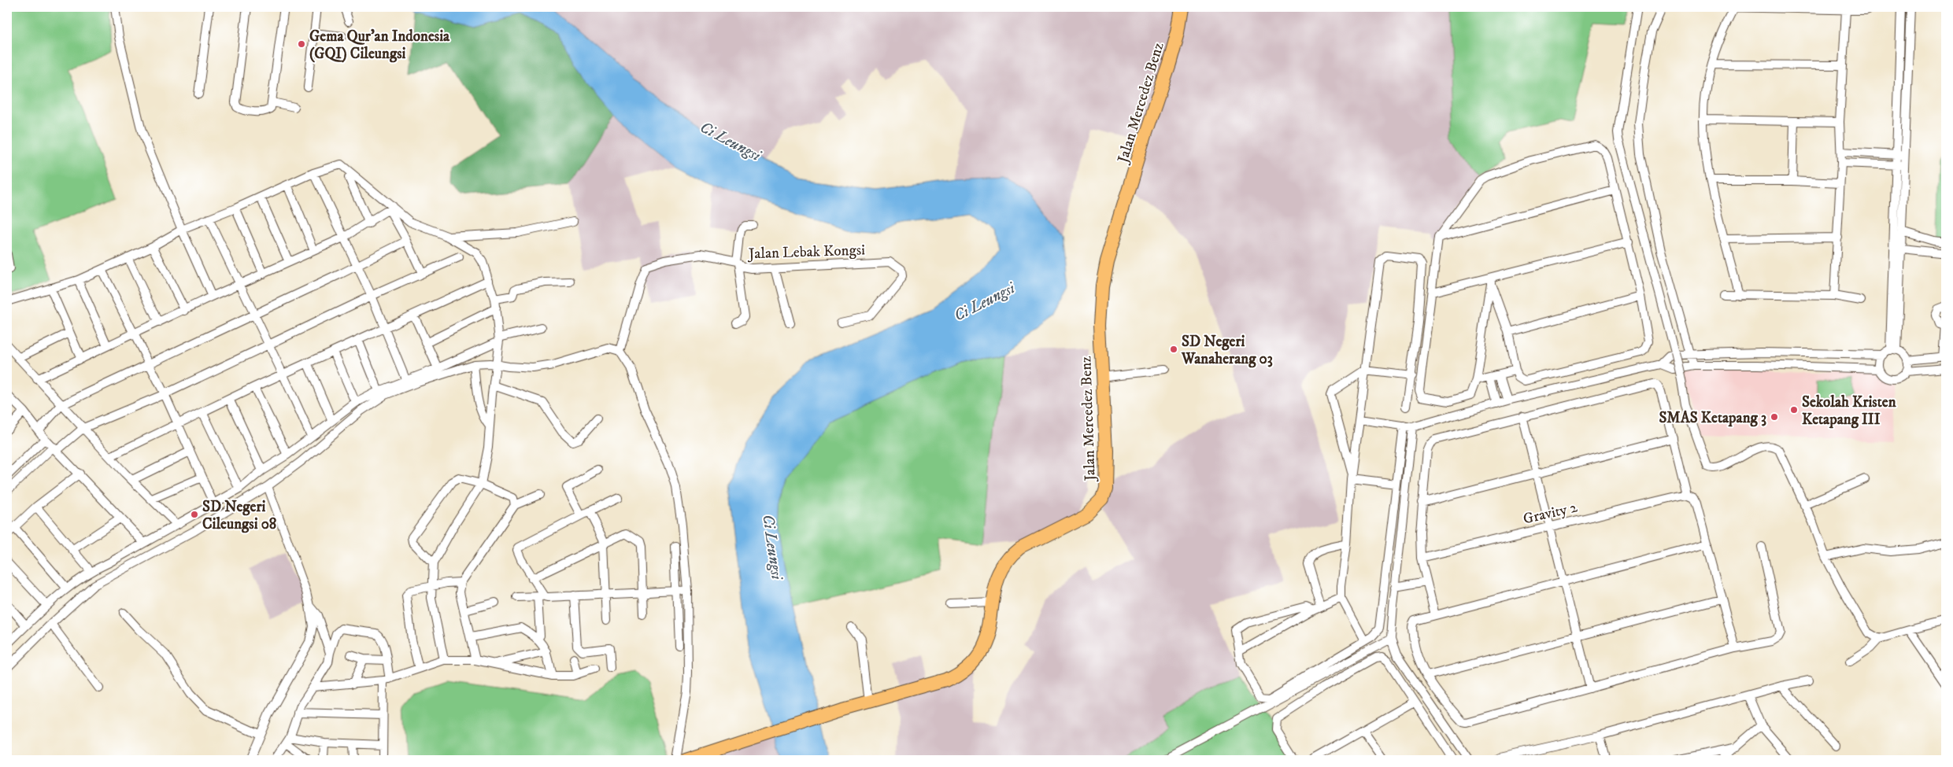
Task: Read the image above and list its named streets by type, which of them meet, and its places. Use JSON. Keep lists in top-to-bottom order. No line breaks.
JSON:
{"streets":{"main road":["Jalan Mercedez Benz"],"street":["Jalan Lebak Kongsi","Gravity 2"]},"water":["Ci Leungsi"],"places":["Gema Qur'an Indonesia (GQI) Cileungsi","SD Negeri Wanaherang 03","Sekolah Kristen Ketapang III","SMAS Ketapang 3","SD Negeri Cileungsi 08"]}
